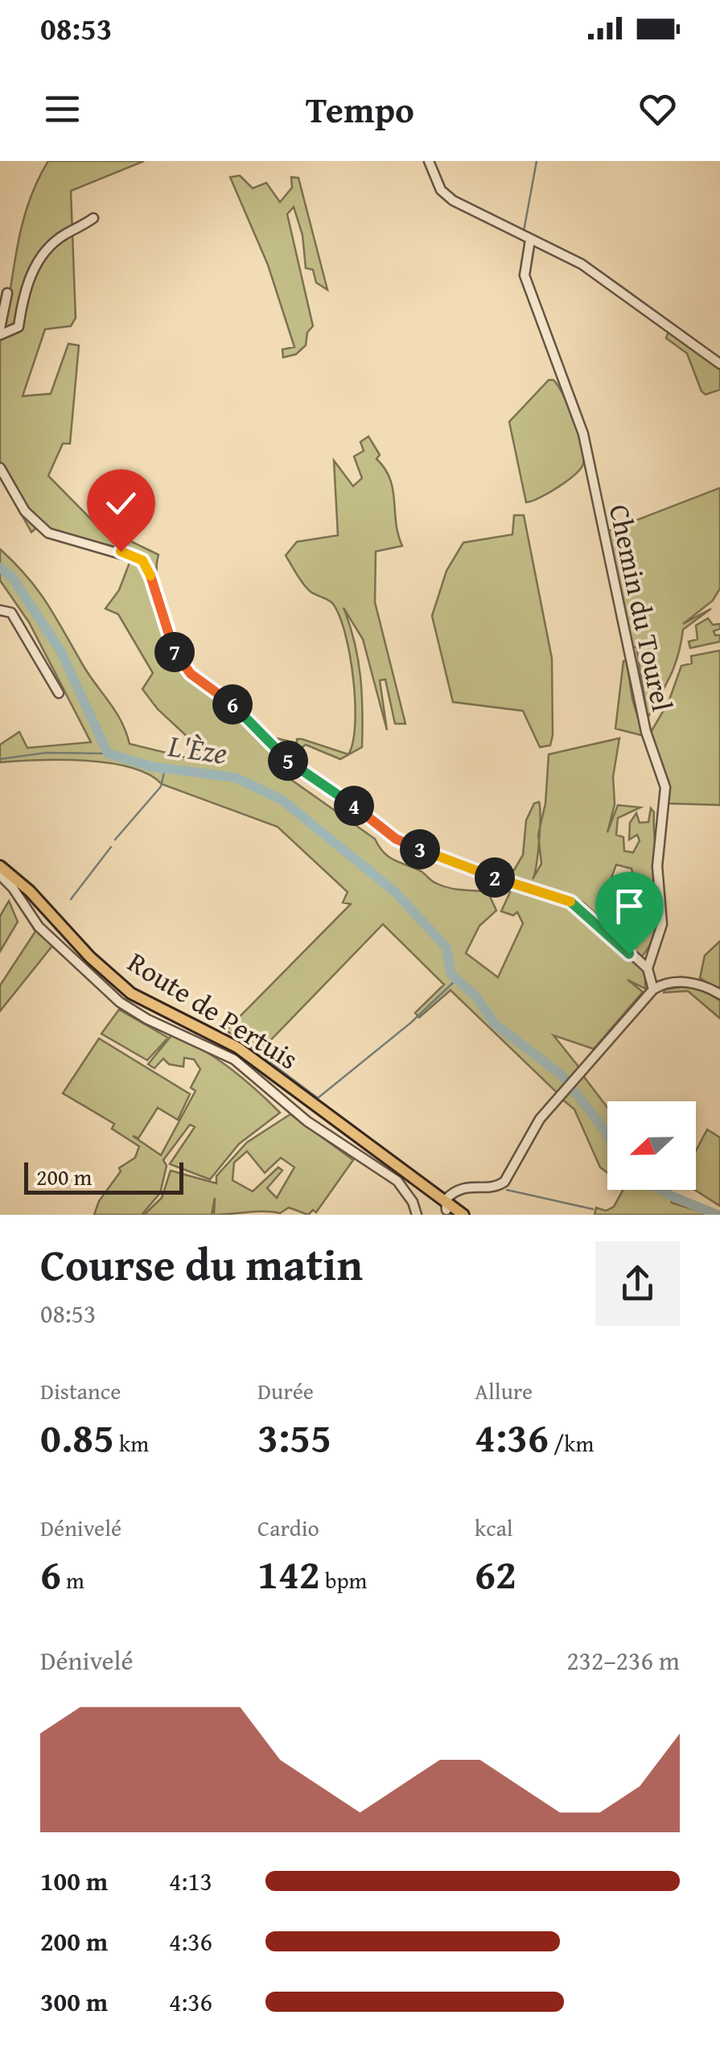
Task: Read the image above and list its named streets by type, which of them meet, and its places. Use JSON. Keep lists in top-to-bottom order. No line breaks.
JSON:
{"streets":{"main road":["Route de Pertuis"],"street":["Chemin du Tourel"]},"water":["L'Èze"],"scale_bar":"200 m","north":"left","page":{"status":"08:53","header":"Tempo","pins":["7","6","5","4","3","2"],"scale":"200 m","heading":["Course du matin","08:53"],"stats":[["Distance","0.85 km"],["Durée","3:55"],["Allure","4:36 /km"],["Dénivelé","6 m"],["Cardio","142 bpm"],["kcal","62"]],"chart":["Dénivelé","232–236 m"],"list":[{"name":"100 m","note":"4:13"},{"name":"200 m","note":"4:36"},{"name":"300 m","note":"4:36"}]}}
